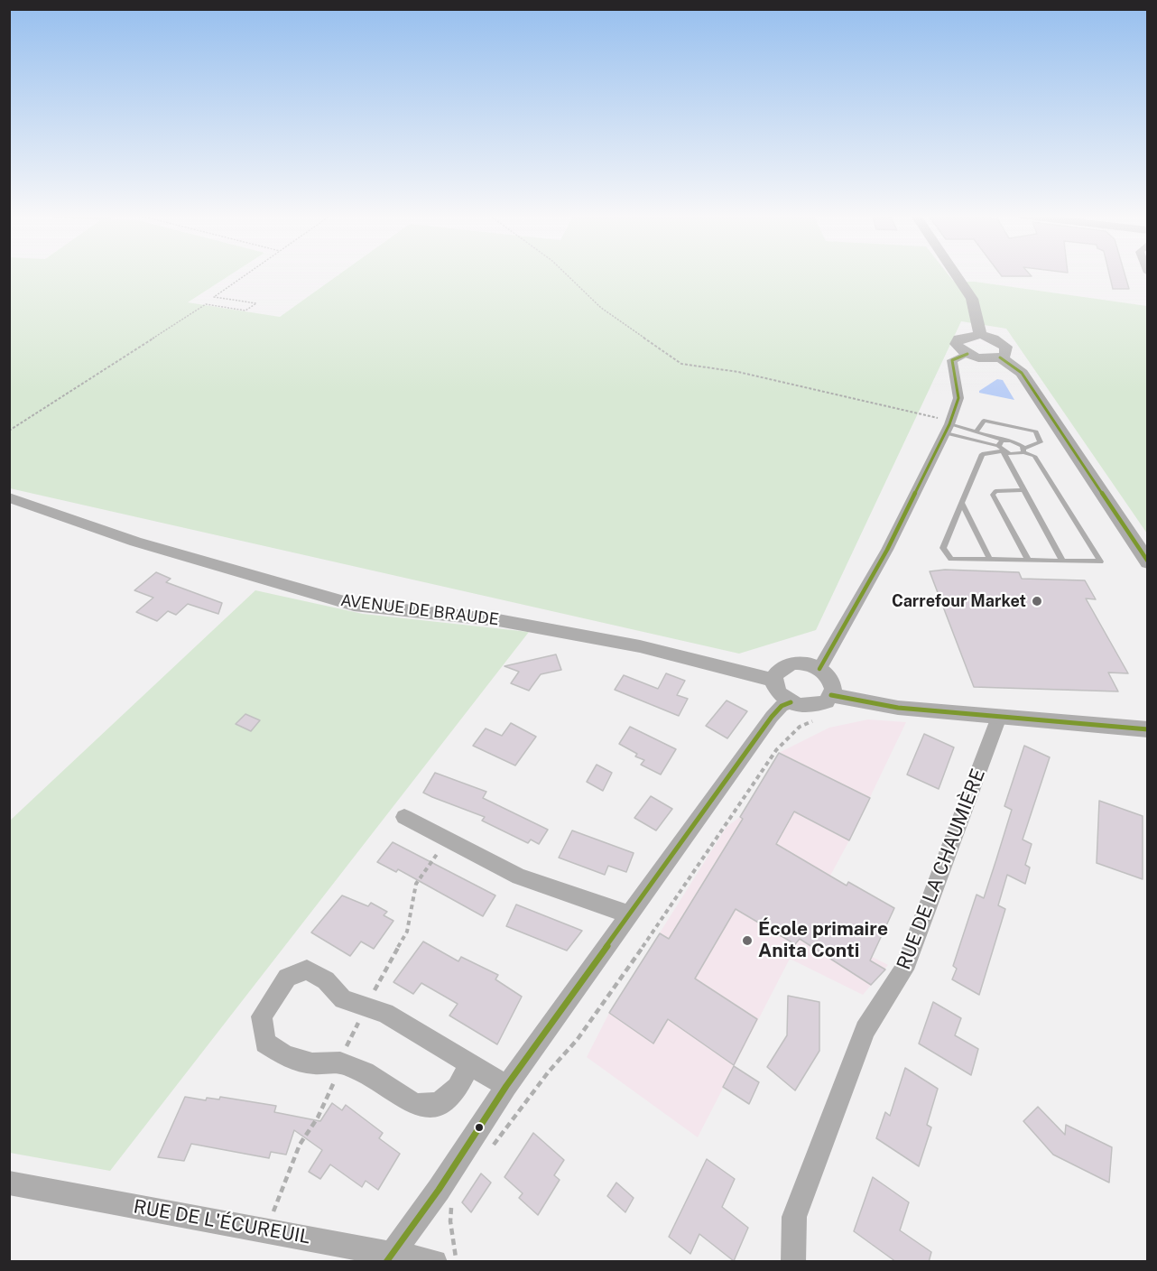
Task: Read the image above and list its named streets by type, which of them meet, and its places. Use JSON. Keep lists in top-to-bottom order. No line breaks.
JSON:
{"streets":{"street":["AVENUE DE BRAUDE","RUE DE LA CHAUMIÈRE","RUE DE L'ÉCUREUIL"]},"places":["Carrefour Market","École primaire Anita Conti"]}
